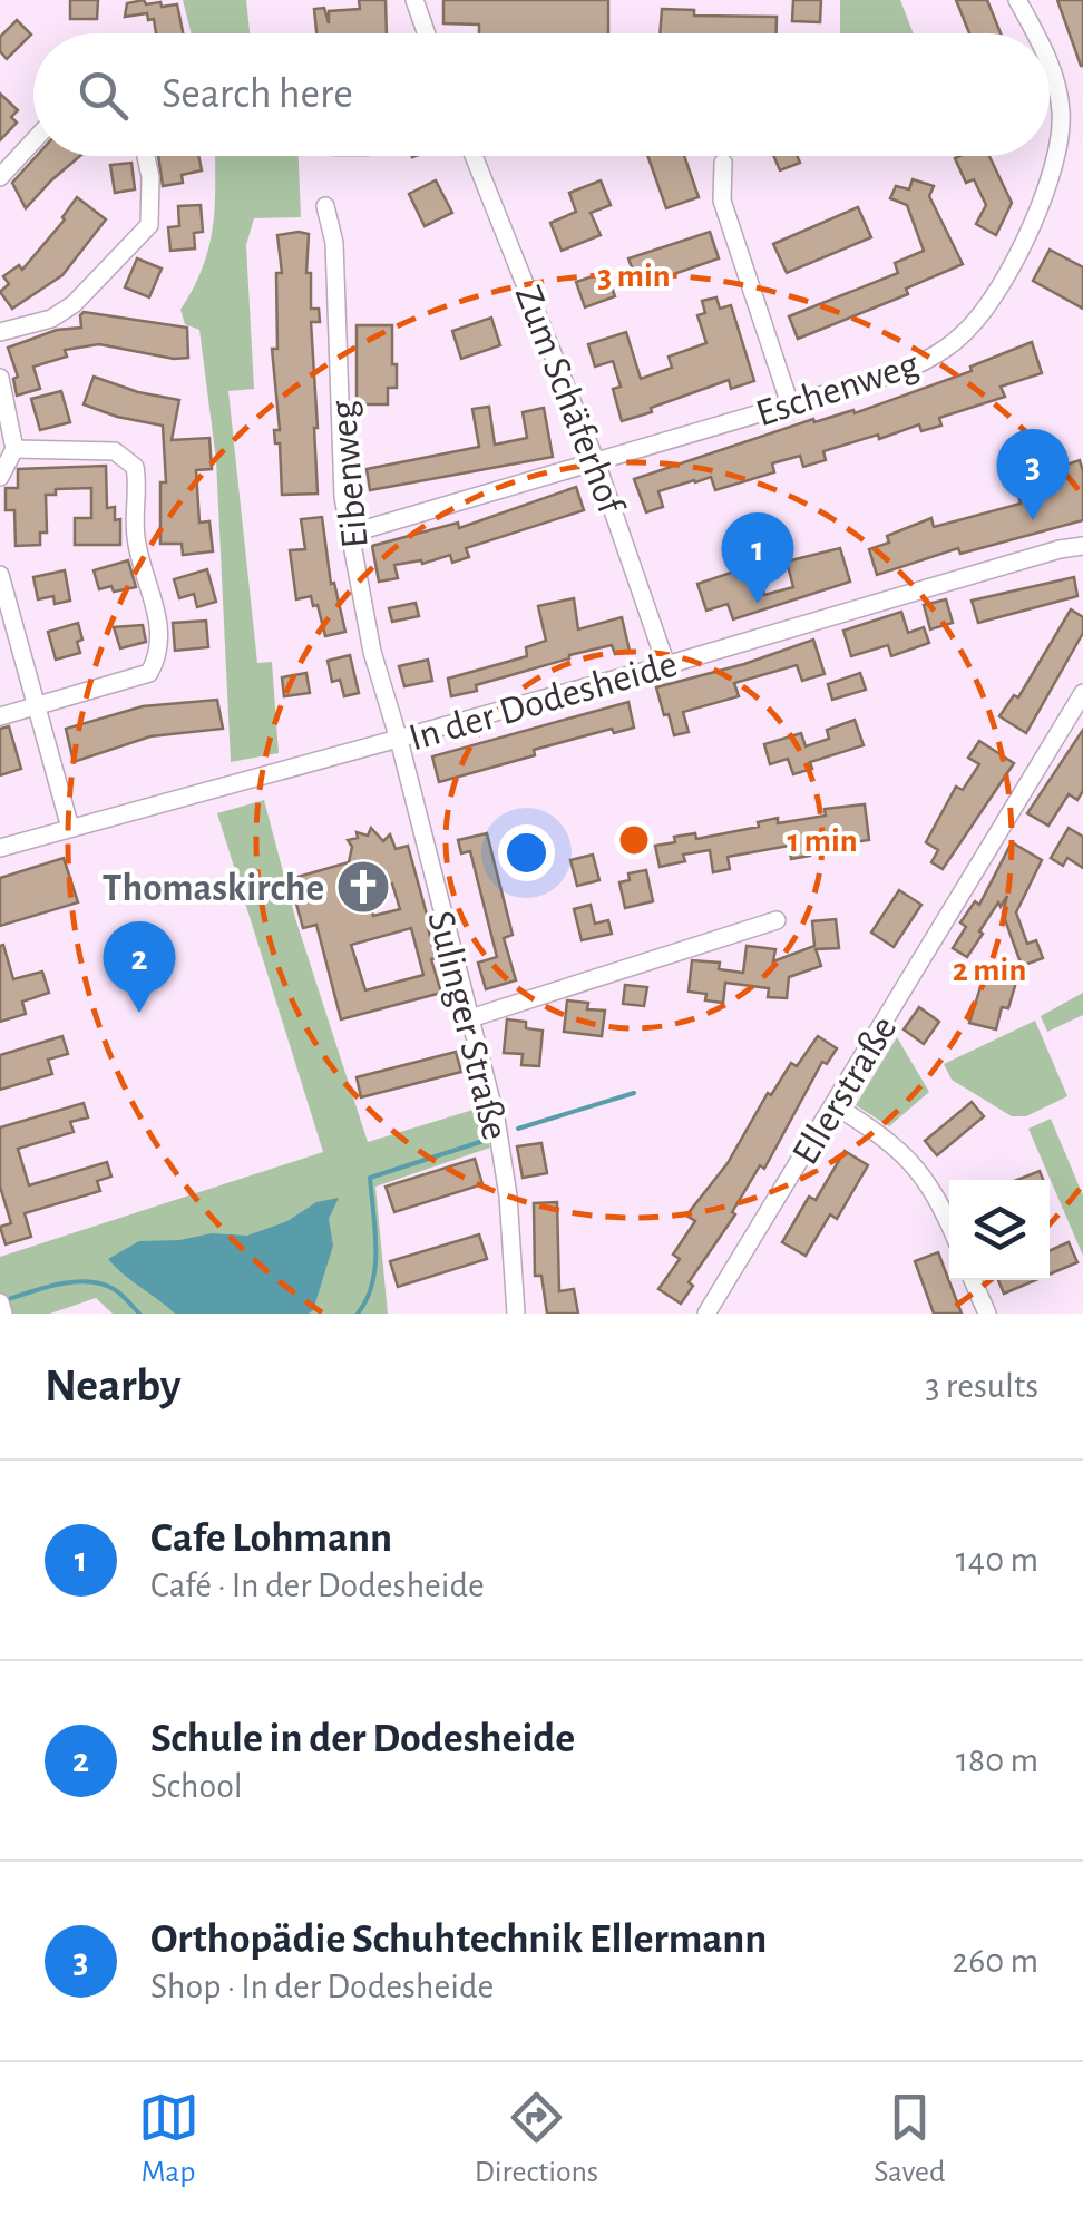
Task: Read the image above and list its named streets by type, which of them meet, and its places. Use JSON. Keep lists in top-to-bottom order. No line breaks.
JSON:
{"streets":{"street":["Eschenweg","Zum Schäferhof","Eibenweg","In der Dodesheide","Sulinger Straße","Ellerstraße"]},"crossings":[["Eschenweg","Zum Schäferhof"],["Eschenweg","Eibenweg"],["Zum Schäferhof","In der Dodesheide"],["Eibenweg","In der Dodesheide"],["Eibenweg","Sulinger Straße"],["In der Dodesheide","Sulinger Straße"]],"places":{"church":["Thomaskirche"]},"page":{"search":"Search here","pins":["3","1","2"],"heading":["Nearby","3 results"],"list":[{"mark":"1","name":"Cafe Lohmann","note":"Café · In der Dodesheide","value":"140 m"},{"mark":"2","name":"Schule in der Dodesheide","note":"School","value":"180 m"},{"mark":"3","name":"Orthopädie Schuhtechnik Ellermann","note":"Shop · In der Dodesheide","value":"260 m"}],"nav":["Map","Directions","Saved"]},"rings":["3 min","1 min","2 min"]}
